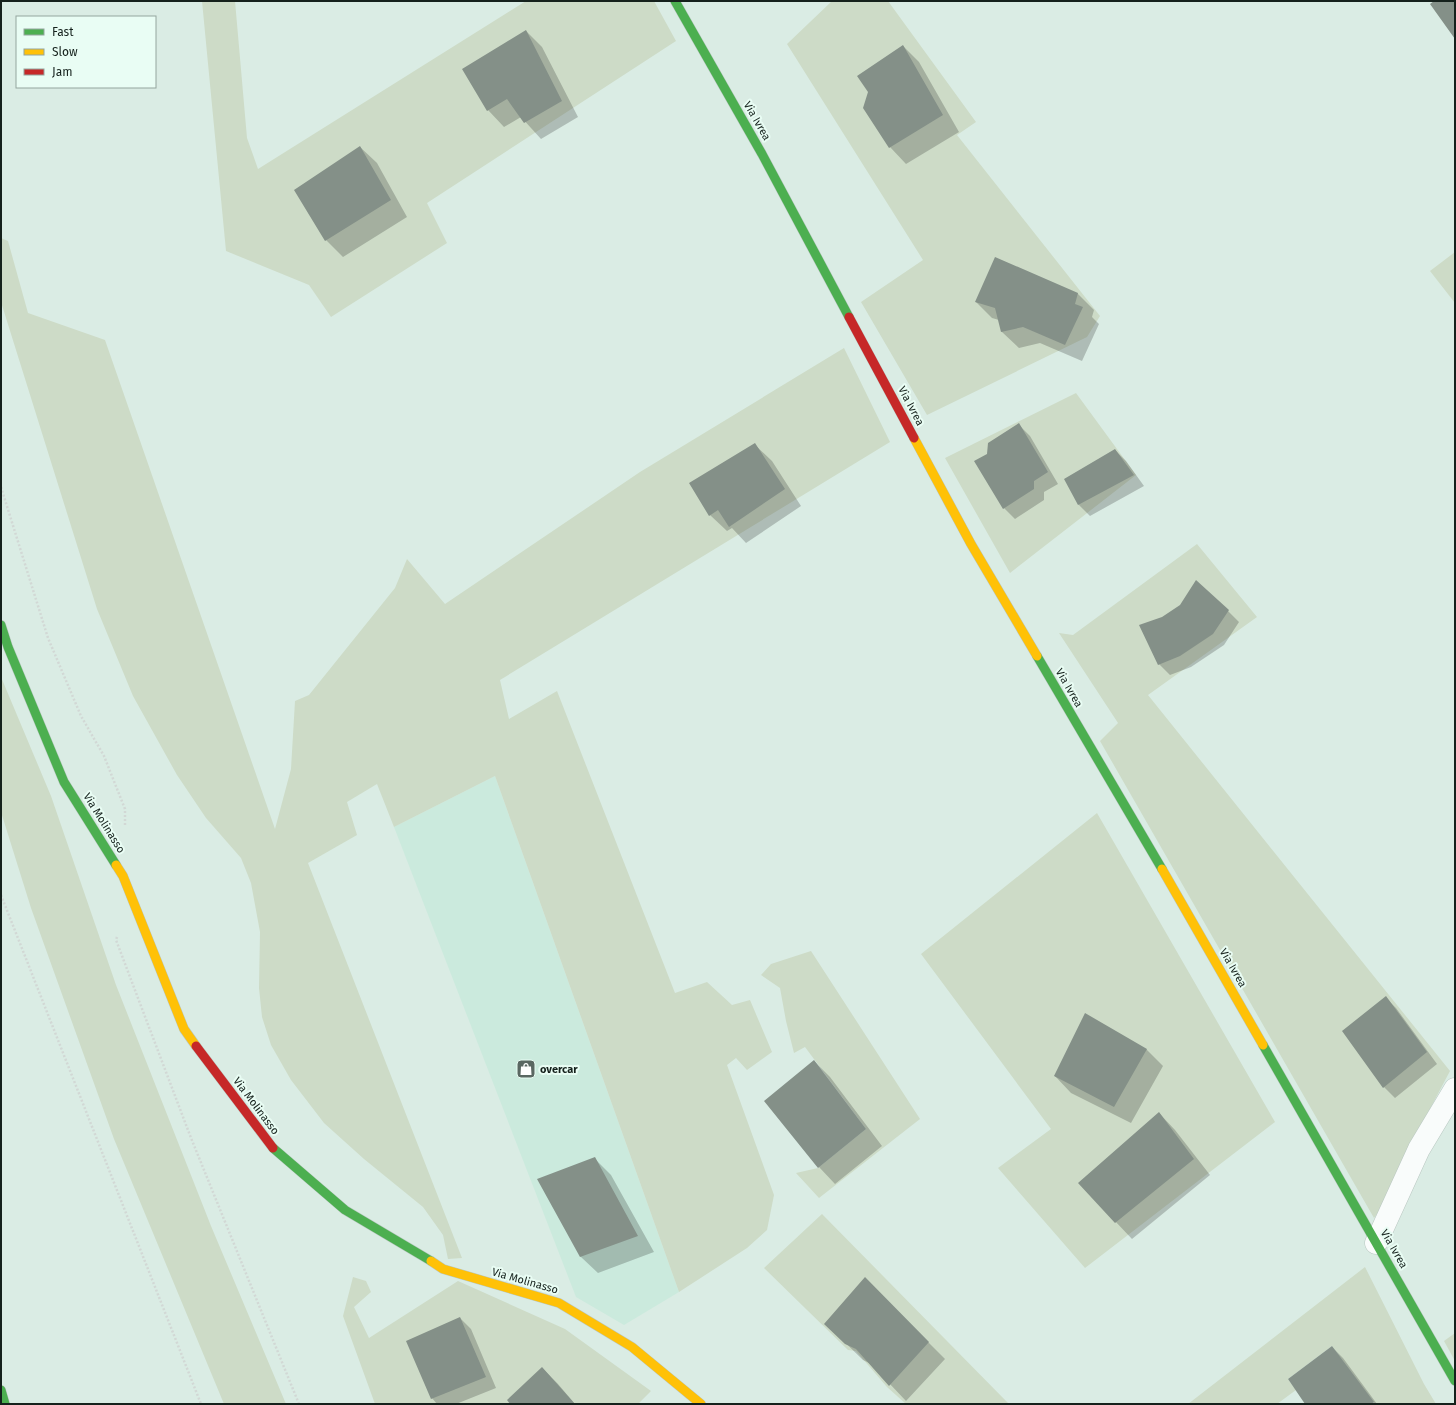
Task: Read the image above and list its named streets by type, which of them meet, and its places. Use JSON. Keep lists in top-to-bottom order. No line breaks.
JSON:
{"streets":{"street":["Via Ivrea","Via Molinasso"]},"places":{"shop":["overcar"]},"legend":["Fast","Slow","Jam"]}
